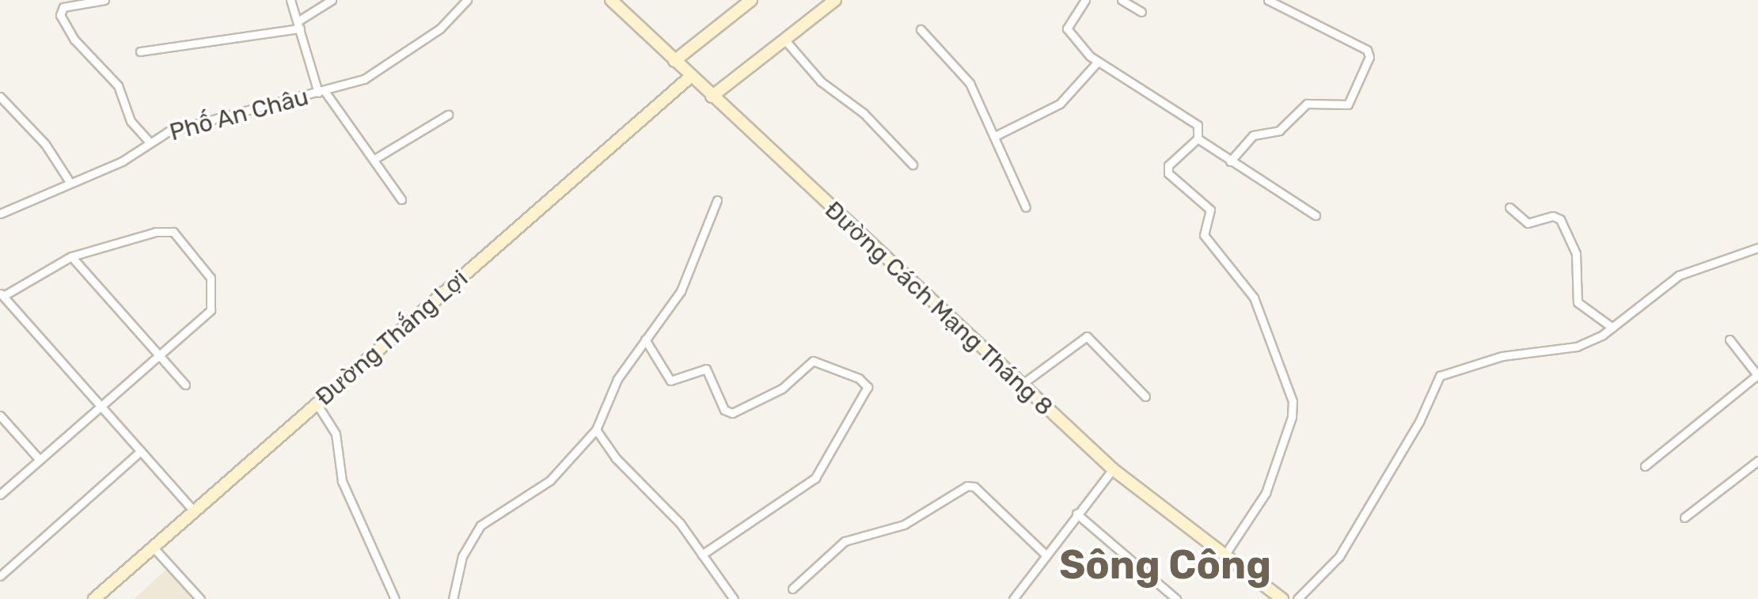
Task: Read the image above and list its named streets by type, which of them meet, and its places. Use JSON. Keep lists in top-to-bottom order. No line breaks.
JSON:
{"streets":{"street":["Phố An Châu","Đường Cách Mạng Tháng 8","Đường Thắng Lợi"]},"crossings":[["Đường Cách Mạng Tháng 8","Đường Thắng Lợi"]],"districts":["Sông Công"]}
